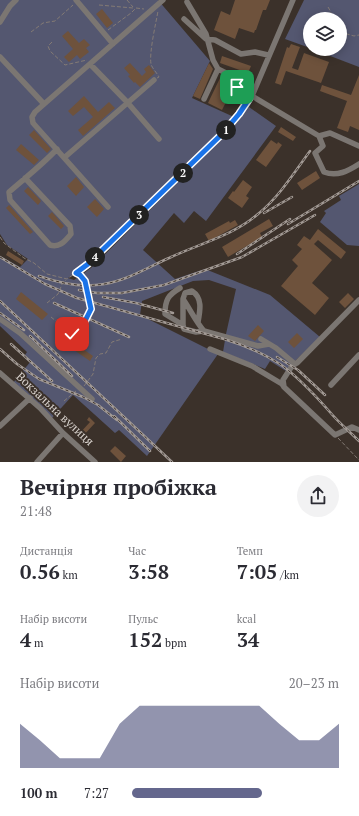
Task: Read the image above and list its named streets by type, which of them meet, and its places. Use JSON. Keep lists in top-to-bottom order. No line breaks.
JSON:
{"streets":{"street":["Вокзальна вулиця"]},"page":{"pins":["1","2","3","4"],"heading":["Вечірня пробіжка","21:48"],"stats":[["Дистанція","0.56 km"],["Час","3:58"],["Темп","7:05 /km"],["Набір висоти","4 m"],["Пульс","152 bpm"],["kcal","34"]],"chart":["Набір висоти","20–23 m"],"list":[{"name":"100 m","note":"7:27"}]}}
